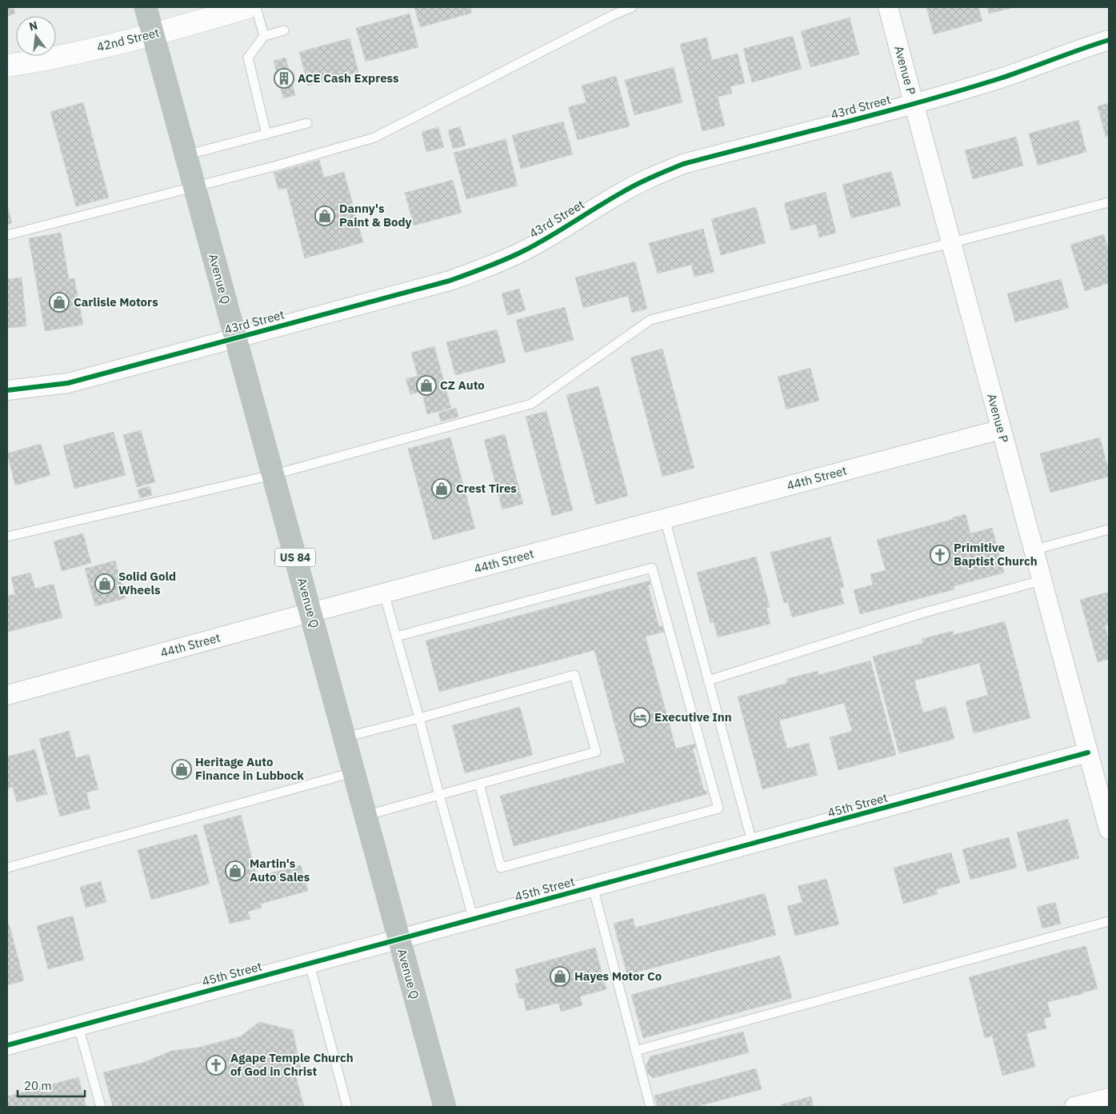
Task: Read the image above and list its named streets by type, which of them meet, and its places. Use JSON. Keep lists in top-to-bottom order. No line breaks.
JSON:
{"streets":{"highway":["Avenue Q","US 84"],"street":["42nd Street","Avenue P","43rd Street","44th Street","45th Street"]},"crossings":[["42nd Street","Avenue Q"],["Avenue P","43rd Street"],["Avenue P","44th Street"],["Avenue P","45th Street"],["43rd Street","Avenue Q"],["Avenue Q","44th Street"],["Avenue Q","45th Street"]],"places":{"building":["ACE Cash Express"],"shop":["Danny's Paint & Body","Carlisle Motors","CZ Auto","Crest Tires","Solid Gold Wheels","Heritage Auto Finance in Lubbock","Martin's Auto Sales","Hayes Motor Co"],"church":["Primitive Baptist Church","Agape Temple Church of God in Christ"],"hotel":["Executive Inn"]},"scale_bar":"20 m","north":"top"}
